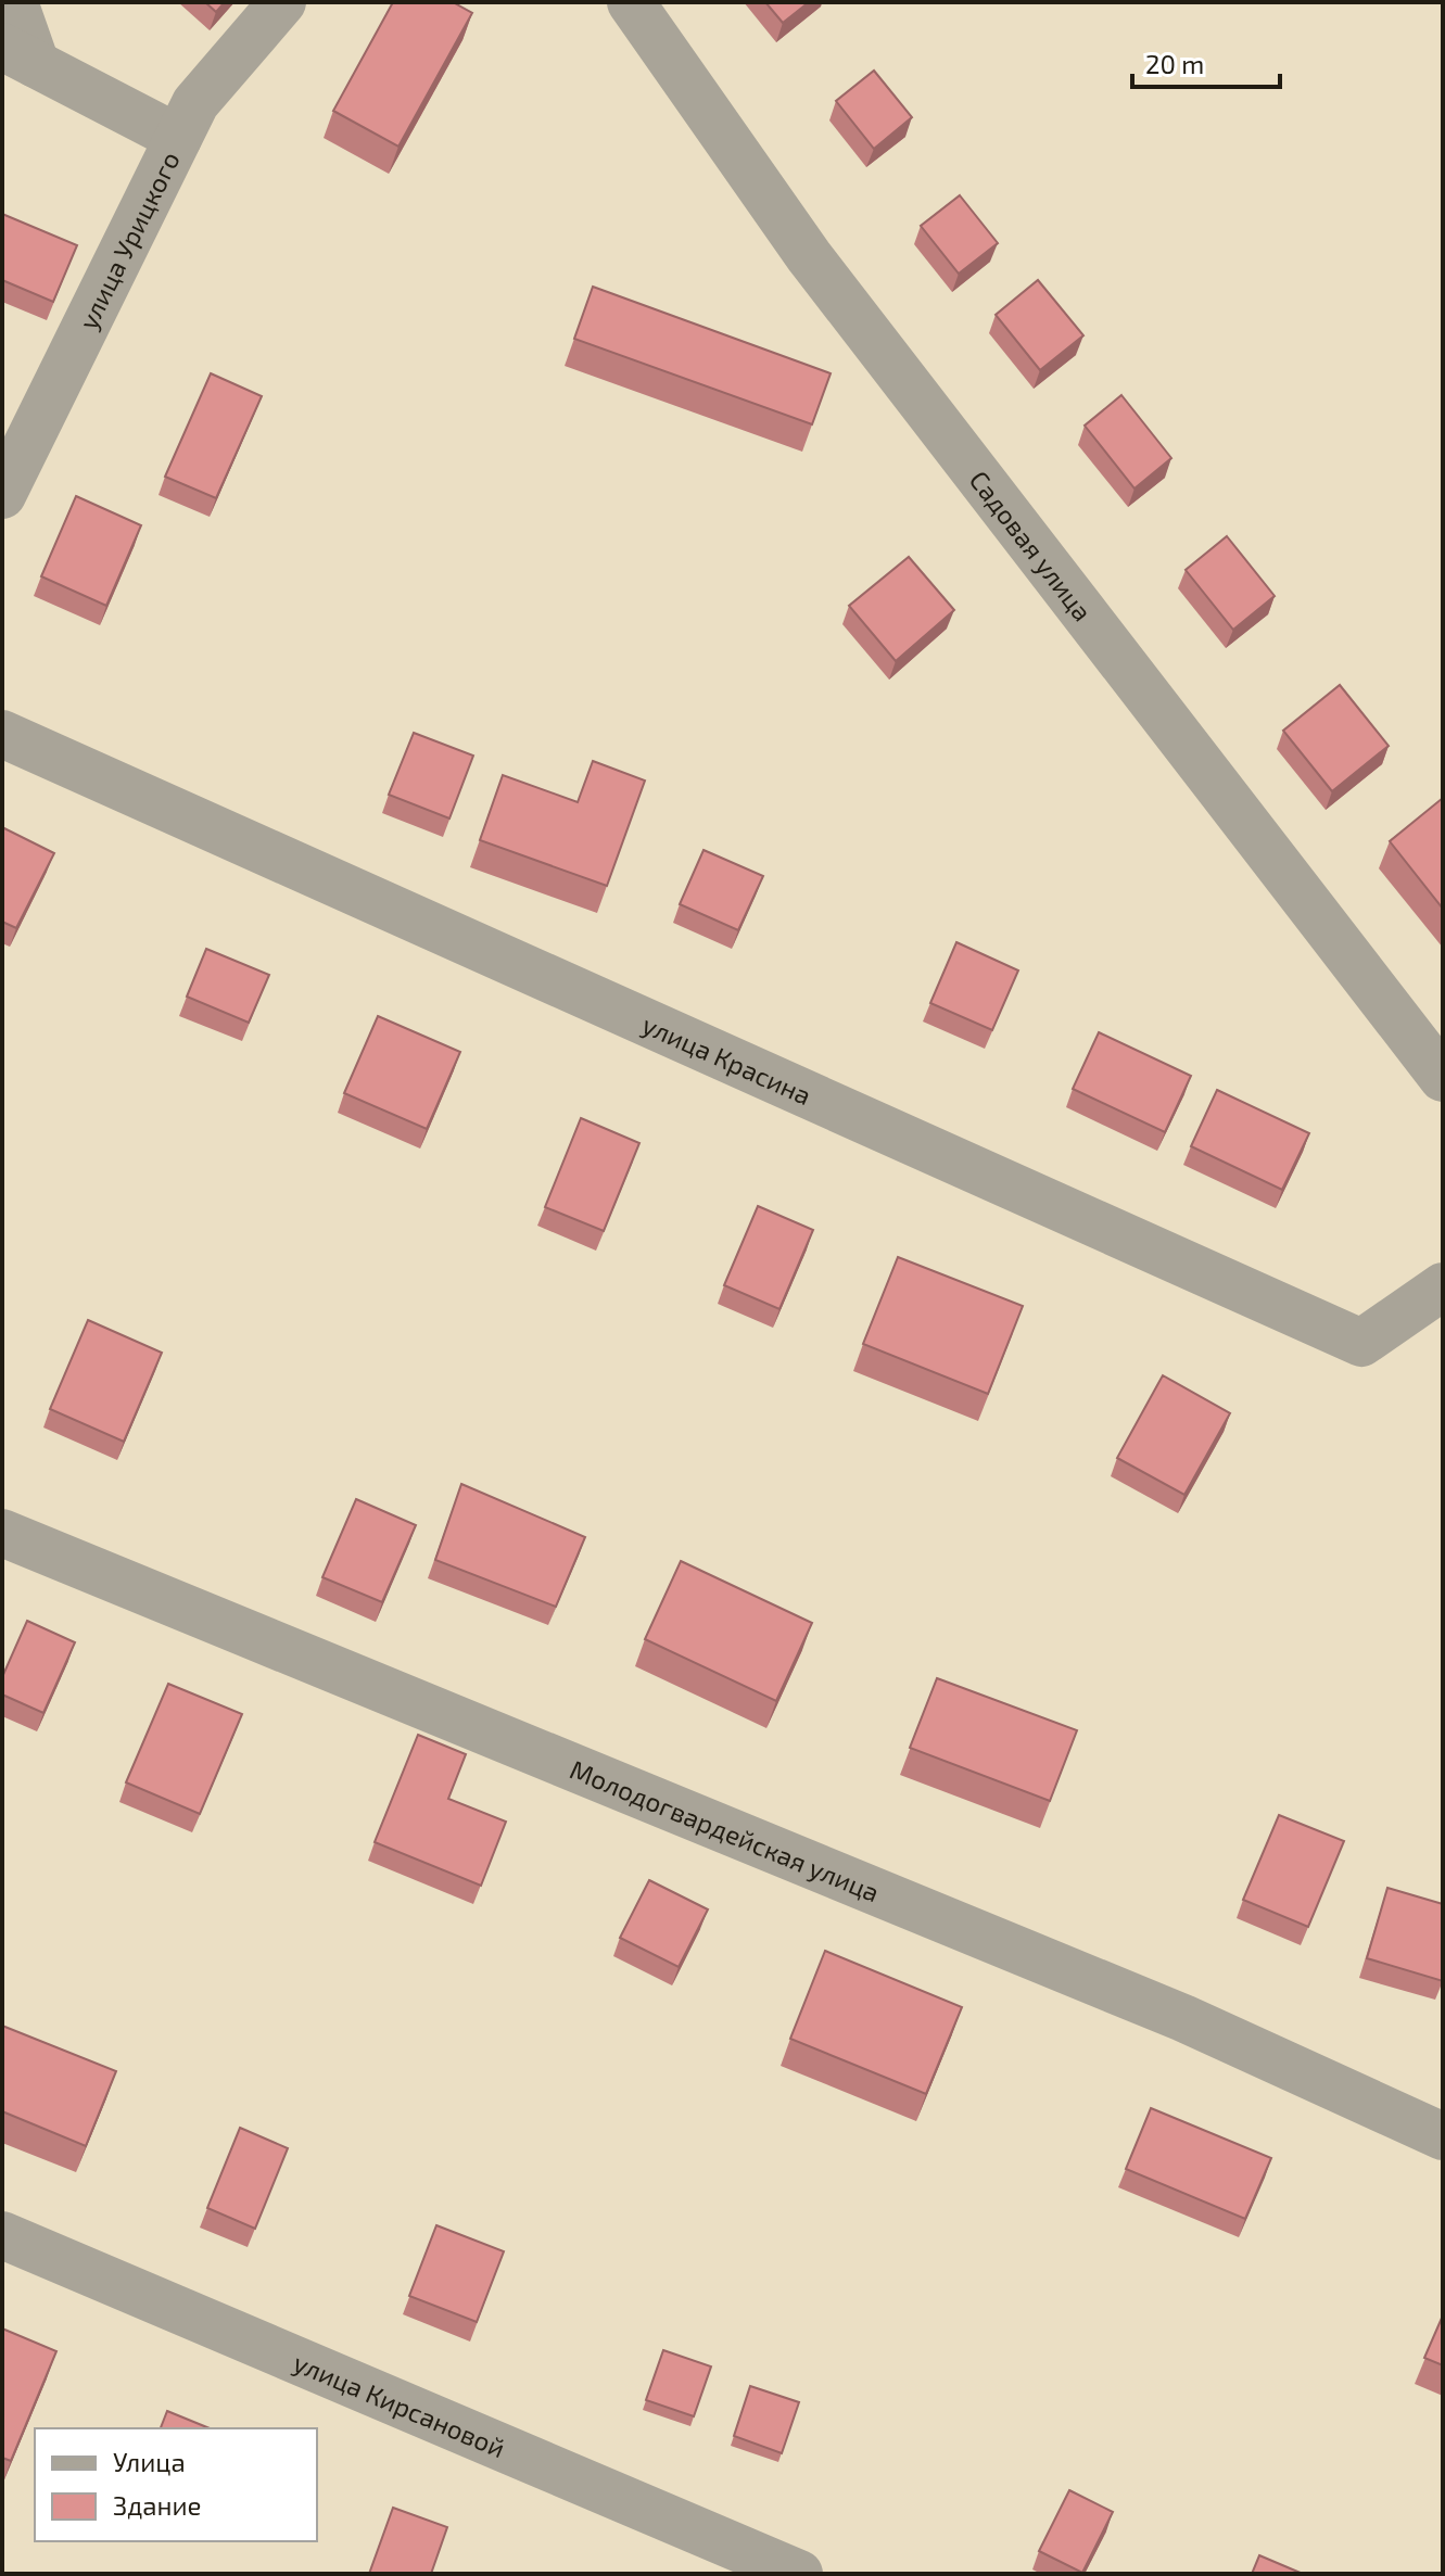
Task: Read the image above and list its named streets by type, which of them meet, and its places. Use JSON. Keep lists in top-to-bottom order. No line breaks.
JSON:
{"streets":{"street":["улица Урицкого","Садовая улица","улица Красина","Молодогвардейская улица","улица Кирсановой"]},"legend":["Улица","Здание"],"scale_bar":"20 m"}
